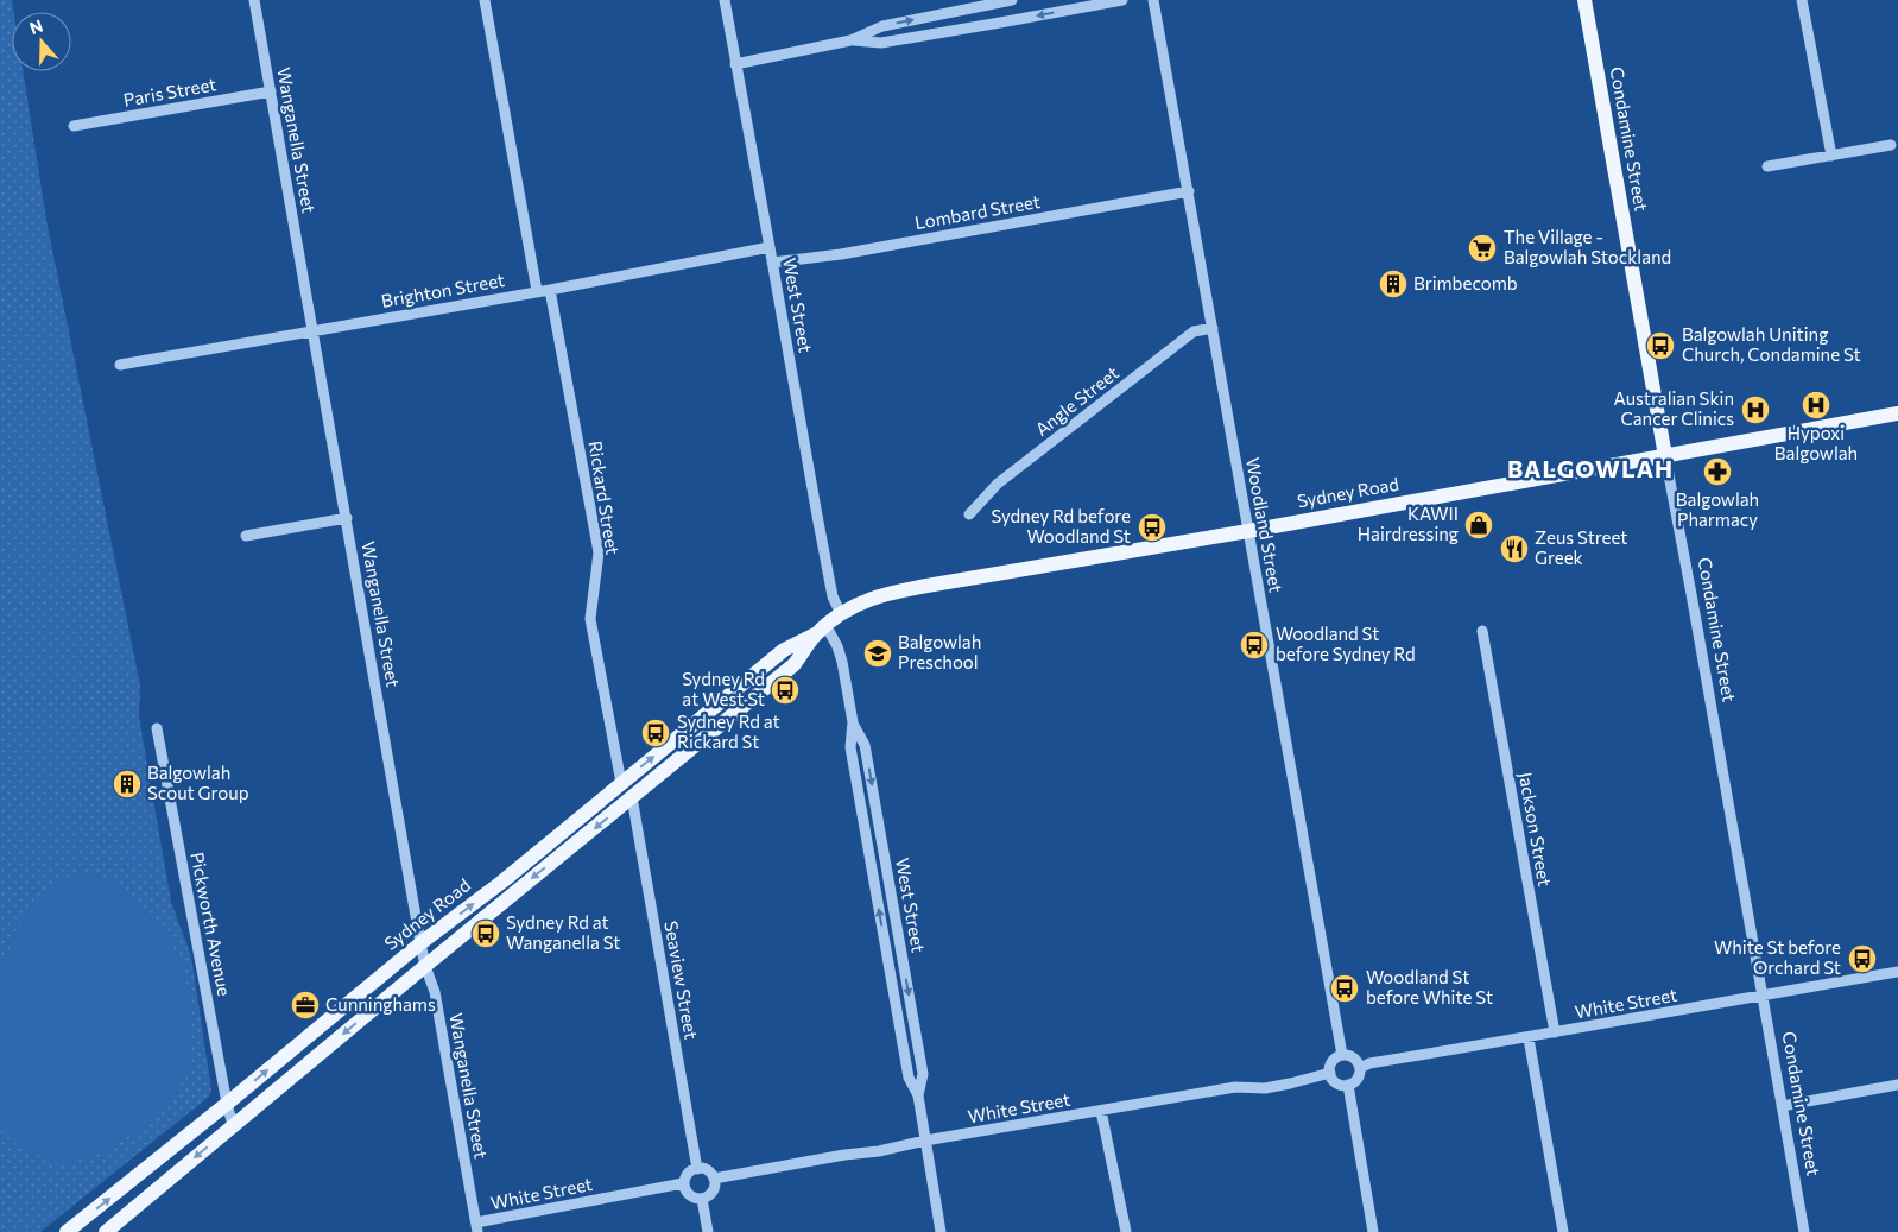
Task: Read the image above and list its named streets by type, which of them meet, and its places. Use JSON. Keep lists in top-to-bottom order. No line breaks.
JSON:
{"streets":{"main road":["Condamine Street","Sydney Road"],"street":["Paris Street","Wanganella Street","Lombard Street","Brighton Street","West Street","Angle Street","Rickard Street","Woodland Street","Jackson Street","Pickworth Avenue","Seaview Street","White Street"]},"crossings":[["Paris Street","Wanganella Street"],["Condamine Street","Sydney Road"],["Condamine Street","White Street"],["Wanganella Street","Brighton Street"],["Wanganella Street","Sydney Road"],["Wanganella Street","White Street"],["Lombard Street","West Street"],["Lombard Street","Woodland Street"],["Brighton Street","West Street"],["Brighton Street","Rickard Street"],["West Street","Sydney Road"],["West Street","White Street"],["Angle Street","Woodland Street"],["Sydney Road","Rickard Street"],["Sydney Road","Woodland Street"],["Sydney Road","Pickworth Avenue"],["Sydney Road","Seaview Street"],["Woodland Street","White Street"],["Jackson Street","White Street"],["Seaview Street","White Street"]],"districts":["BALGOWLAH"],"places":{"supermarket":["The Village - Balgowlah Stockland"],"building":["Brimbecomb","Balgowlah Scout Group"],"bus stop":["Balgowlah Uniting Church, Condamine St","Sydney Rd before Woodland St","Woodland St before Sydney Rd","Sydney Rd at West St","Sydney Rd at Rickard St","Sydney Rd at Wanganella St","White St before Orchard St","Woodland St before White St"],"hospital":["Hypoxi Balgowlah","Australian Skin Cancer Clinics"],"pharmacy":["Balgowlah Pharmacy"],"shop":["KAWII Hairdressing"],"restaurant":["Zeus Street Greek"],"school or university":["Balgowlah Preschool"],"office":["Cunninghams"]},"north":"top"}
